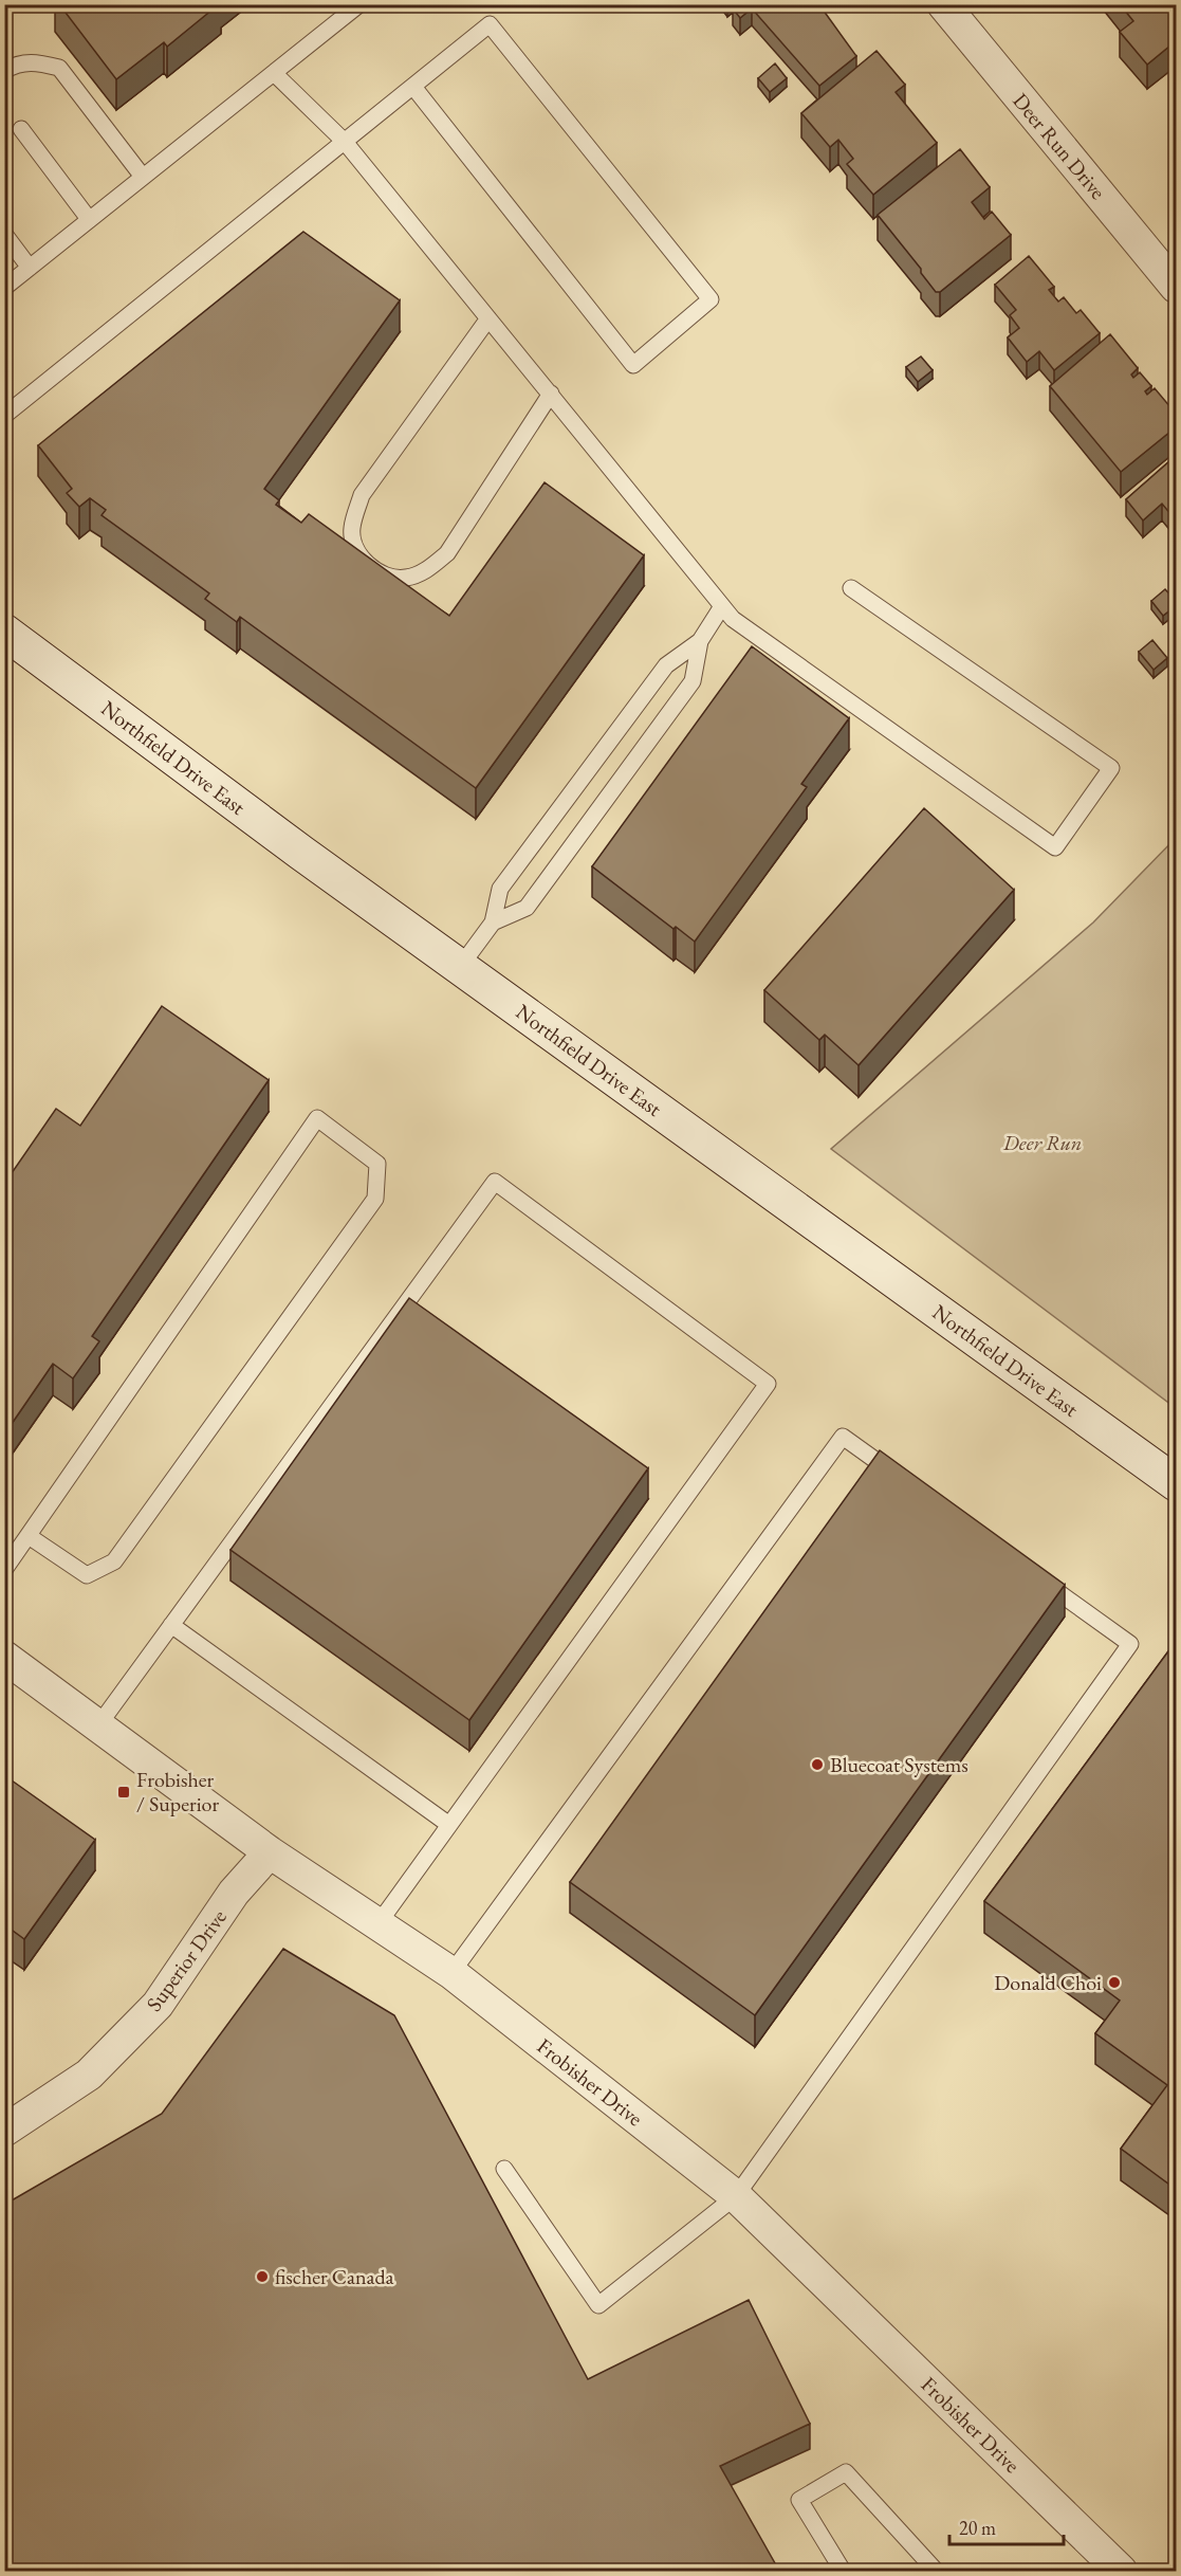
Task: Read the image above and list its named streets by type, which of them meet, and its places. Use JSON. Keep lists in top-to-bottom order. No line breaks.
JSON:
{"streets":{"main road":["Northfield Drive East"],"street":["Deer Run Drive","Superior Drive","Frobisher Drive"]},"crossings":[["Superior Drive","Frobisher Drive"]],"parks":["Deer Run"],"places":{"other":["Bluecoat Systems","Donald Choi","fischer Canada"],"transit":["Frobisher / Superior"]},"scale_bar":"20 m"}
